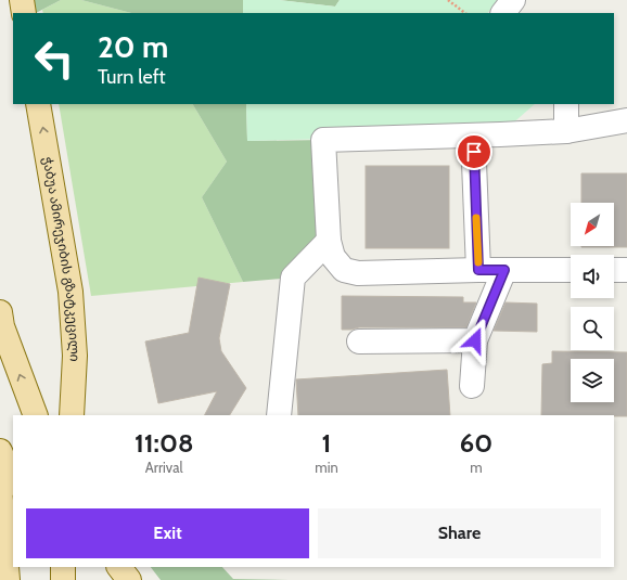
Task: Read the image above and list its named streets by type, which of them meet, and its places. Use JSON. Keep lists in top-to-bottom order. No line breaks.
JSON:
{"streets":{"main road":["ჭაბუა ამირეჯიბის გზატკეცილი"]},"north":"bottom left","page":{"turn":["20 m","Turn left"],"eta":["11:08","Arrival","1","min","60","m"],"buttons":["Exit","Share"]}}
